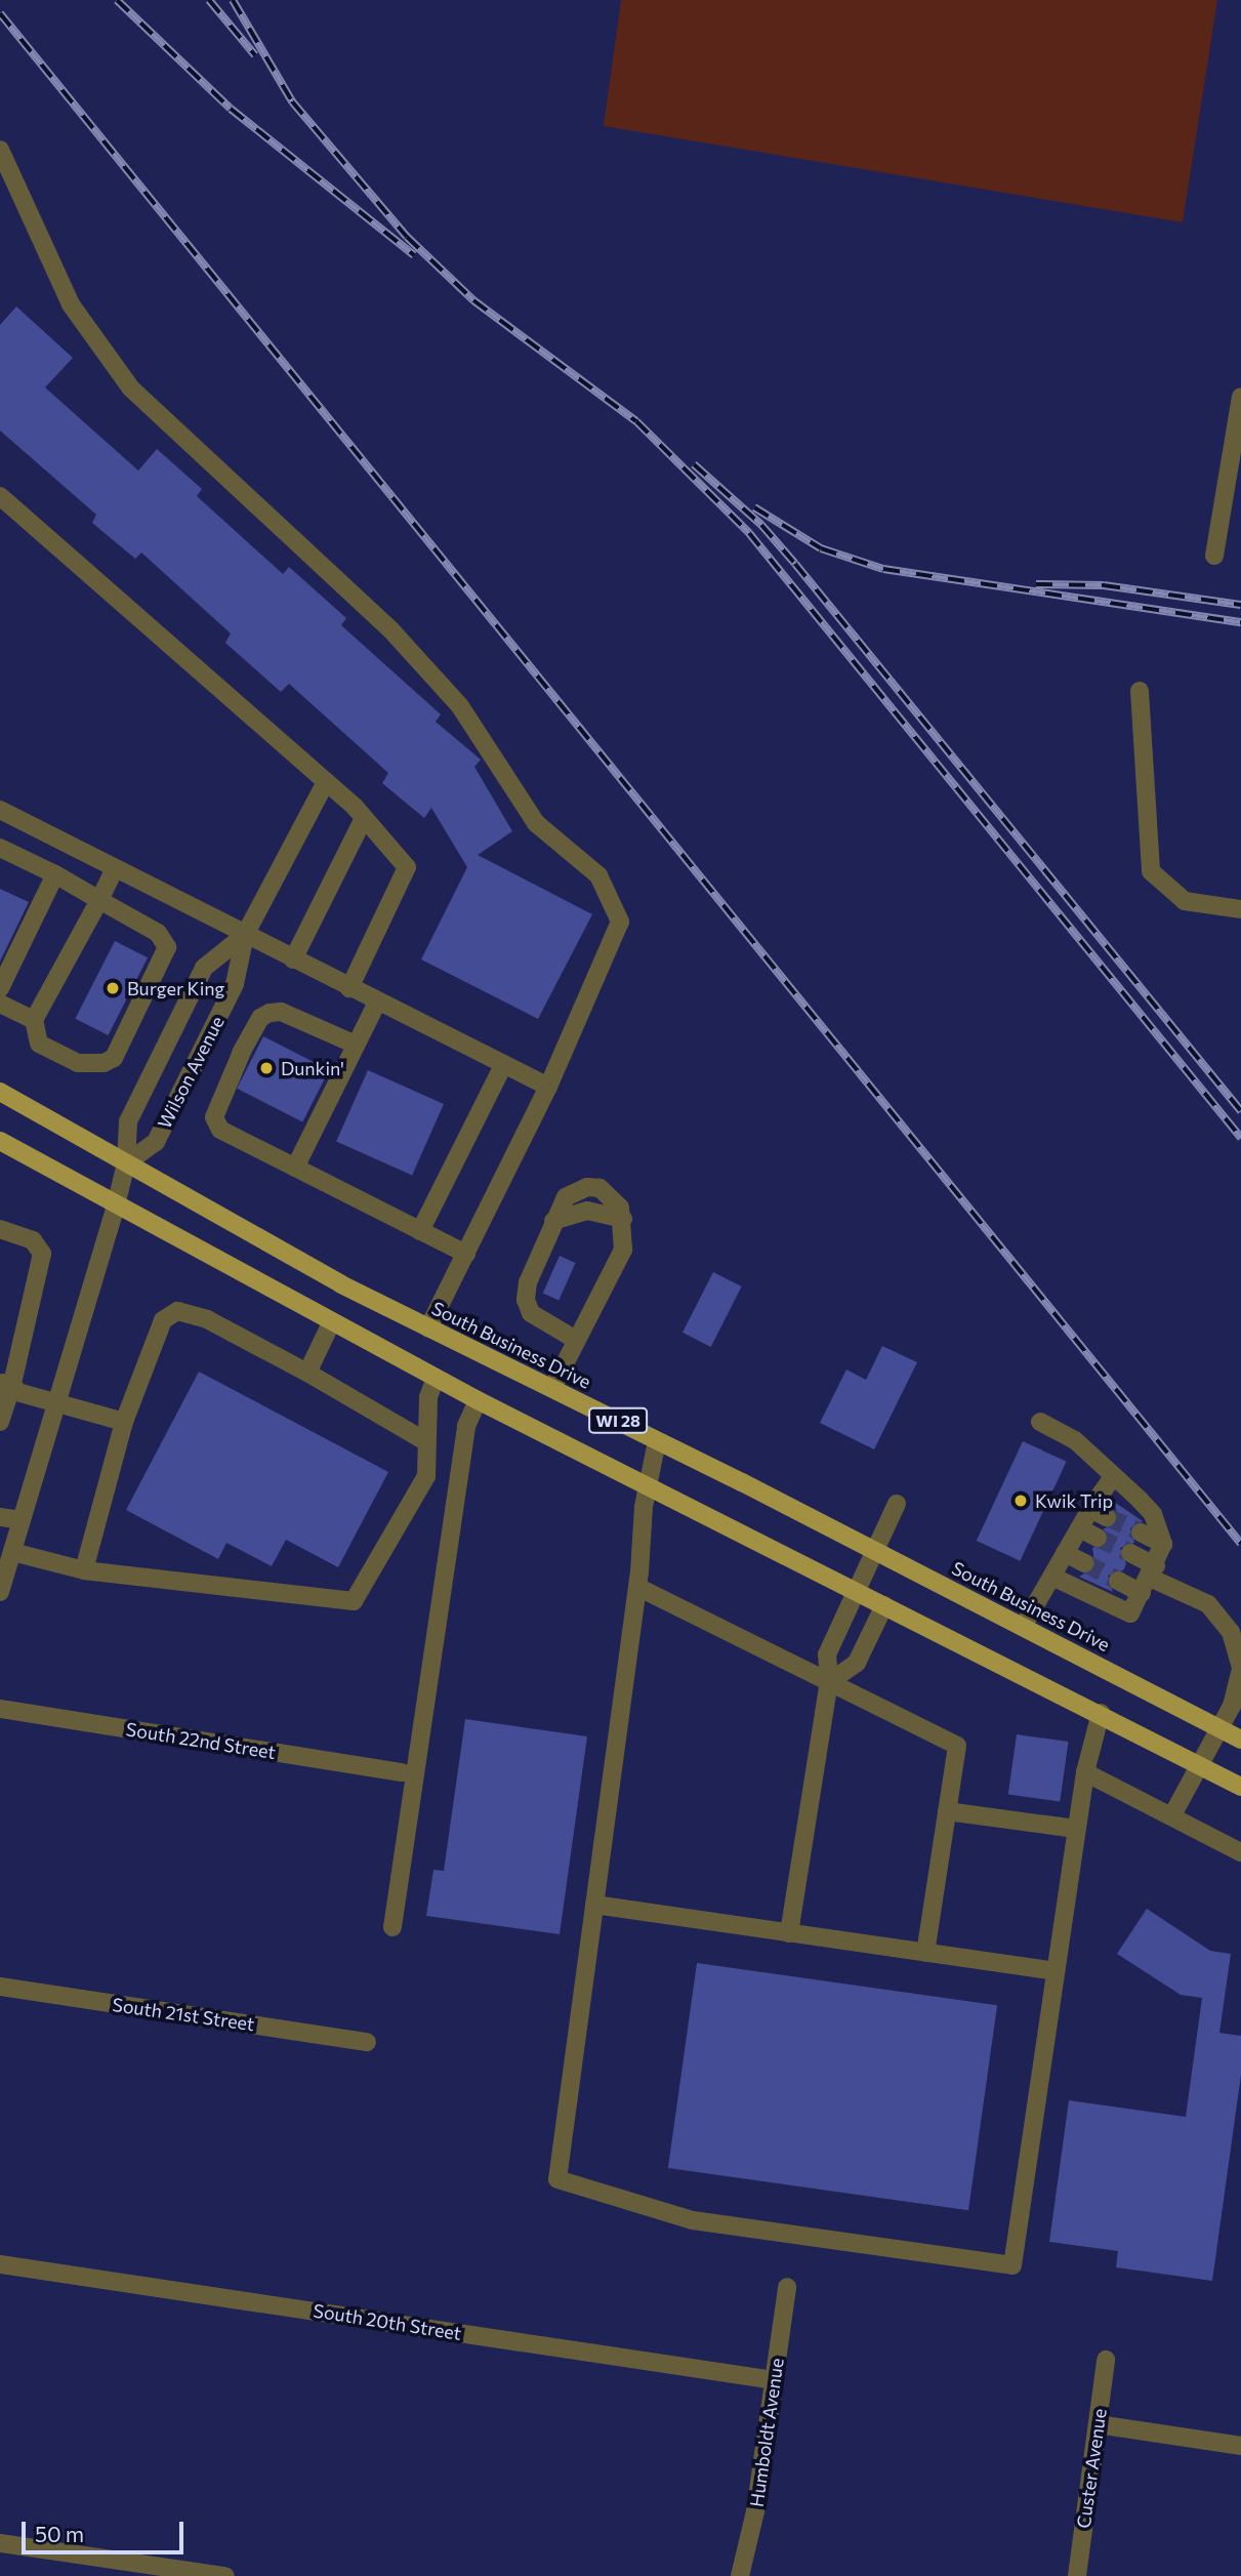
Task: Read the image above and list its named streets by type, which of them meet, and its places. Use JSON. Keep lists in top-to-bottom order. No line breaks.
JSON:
{"streets":{"main road":["South Business Drive","WI 28"],"street":["Wilson Avenue","South 22nd Street","South 21st Street","South 20th Street","Humboldt Avenue","Custer Avenue"]},"crossings":[["Wilson Avenue","South Business Drive"],["Wilson Avenue","WI 28"],["South 20th Street","Humboldt Avenue"]],"places":["Burger King","Dunkin'","Kwik Trip"],"scale_bar":"50 m"}
